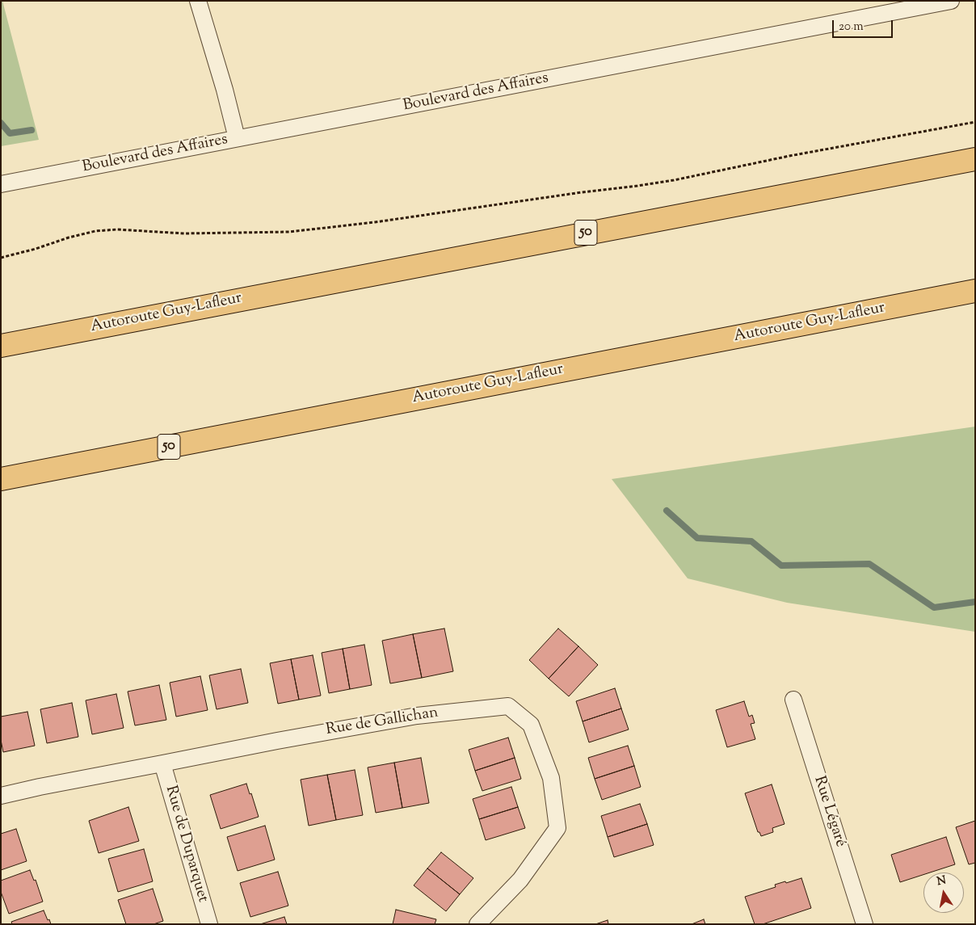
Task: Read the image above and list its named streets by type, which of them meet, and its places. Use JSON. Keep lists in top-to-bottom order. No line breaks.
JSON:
{"streets":{"highway":["50","Autoroute Guy-Lafleur"],"street":["Boulevard des Affaires","Rue de Gallichan","Rue Légaré","Rue de Duparquet"]},"crossings":[["Rue de Gallichan","Rue de Duparquet"]],"scale_bar":"20 m","north":"top"}
